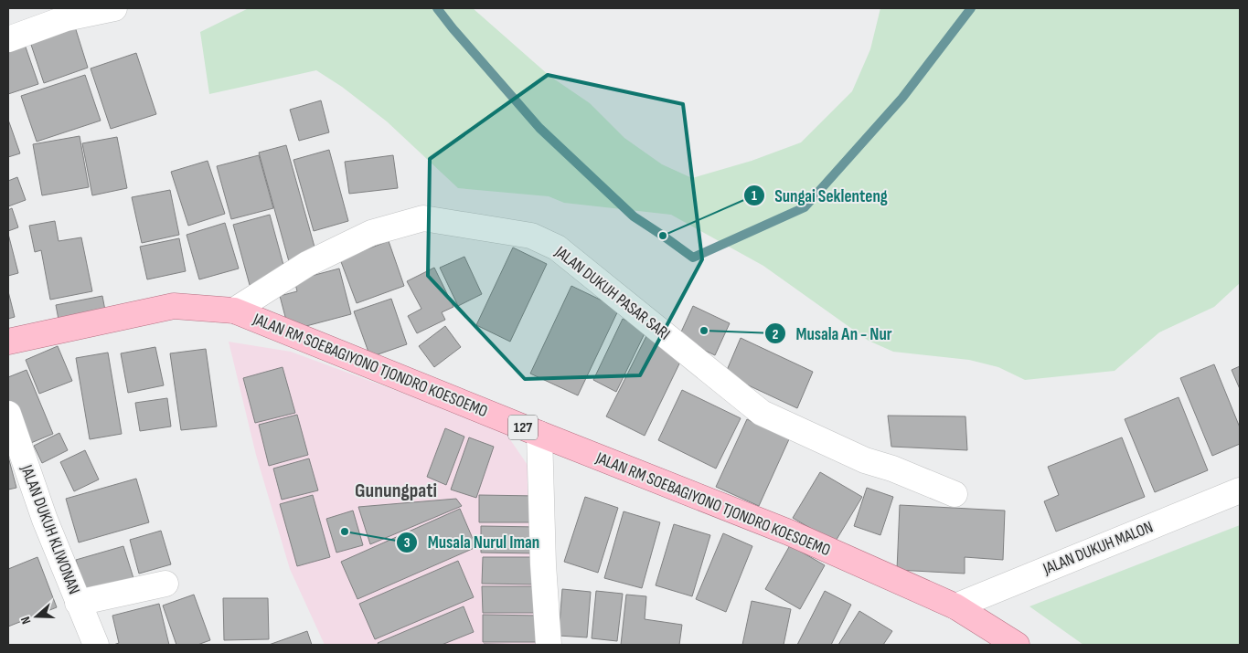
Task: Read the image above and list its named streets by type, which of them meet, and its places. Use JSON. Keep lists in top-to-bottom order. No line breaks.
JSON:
{"streets":{"main road":["JALAN RM SOEBAGIYONO TJONDRO KOESOEMO","127"],"street":["JALAN DUKUH PASAR SARI","JALAN DUKUH KLIWONAN","JALAN DUKUH MALON"]},"crossings":[["JALAN DUKUH PASAR SARI","JALAN RM SOEBAGIYONO TJONDRO KOESOEMO"],["JALAN RM SOEBAGIYONO TJONDRO KOESOEMO","JALAN DUKUH MALON"]],"districts":["Gunungpati"],"places":["Sungai Seklenteng","Musala An - Nur","Musala Nurul Iman"],"north":"left"}
